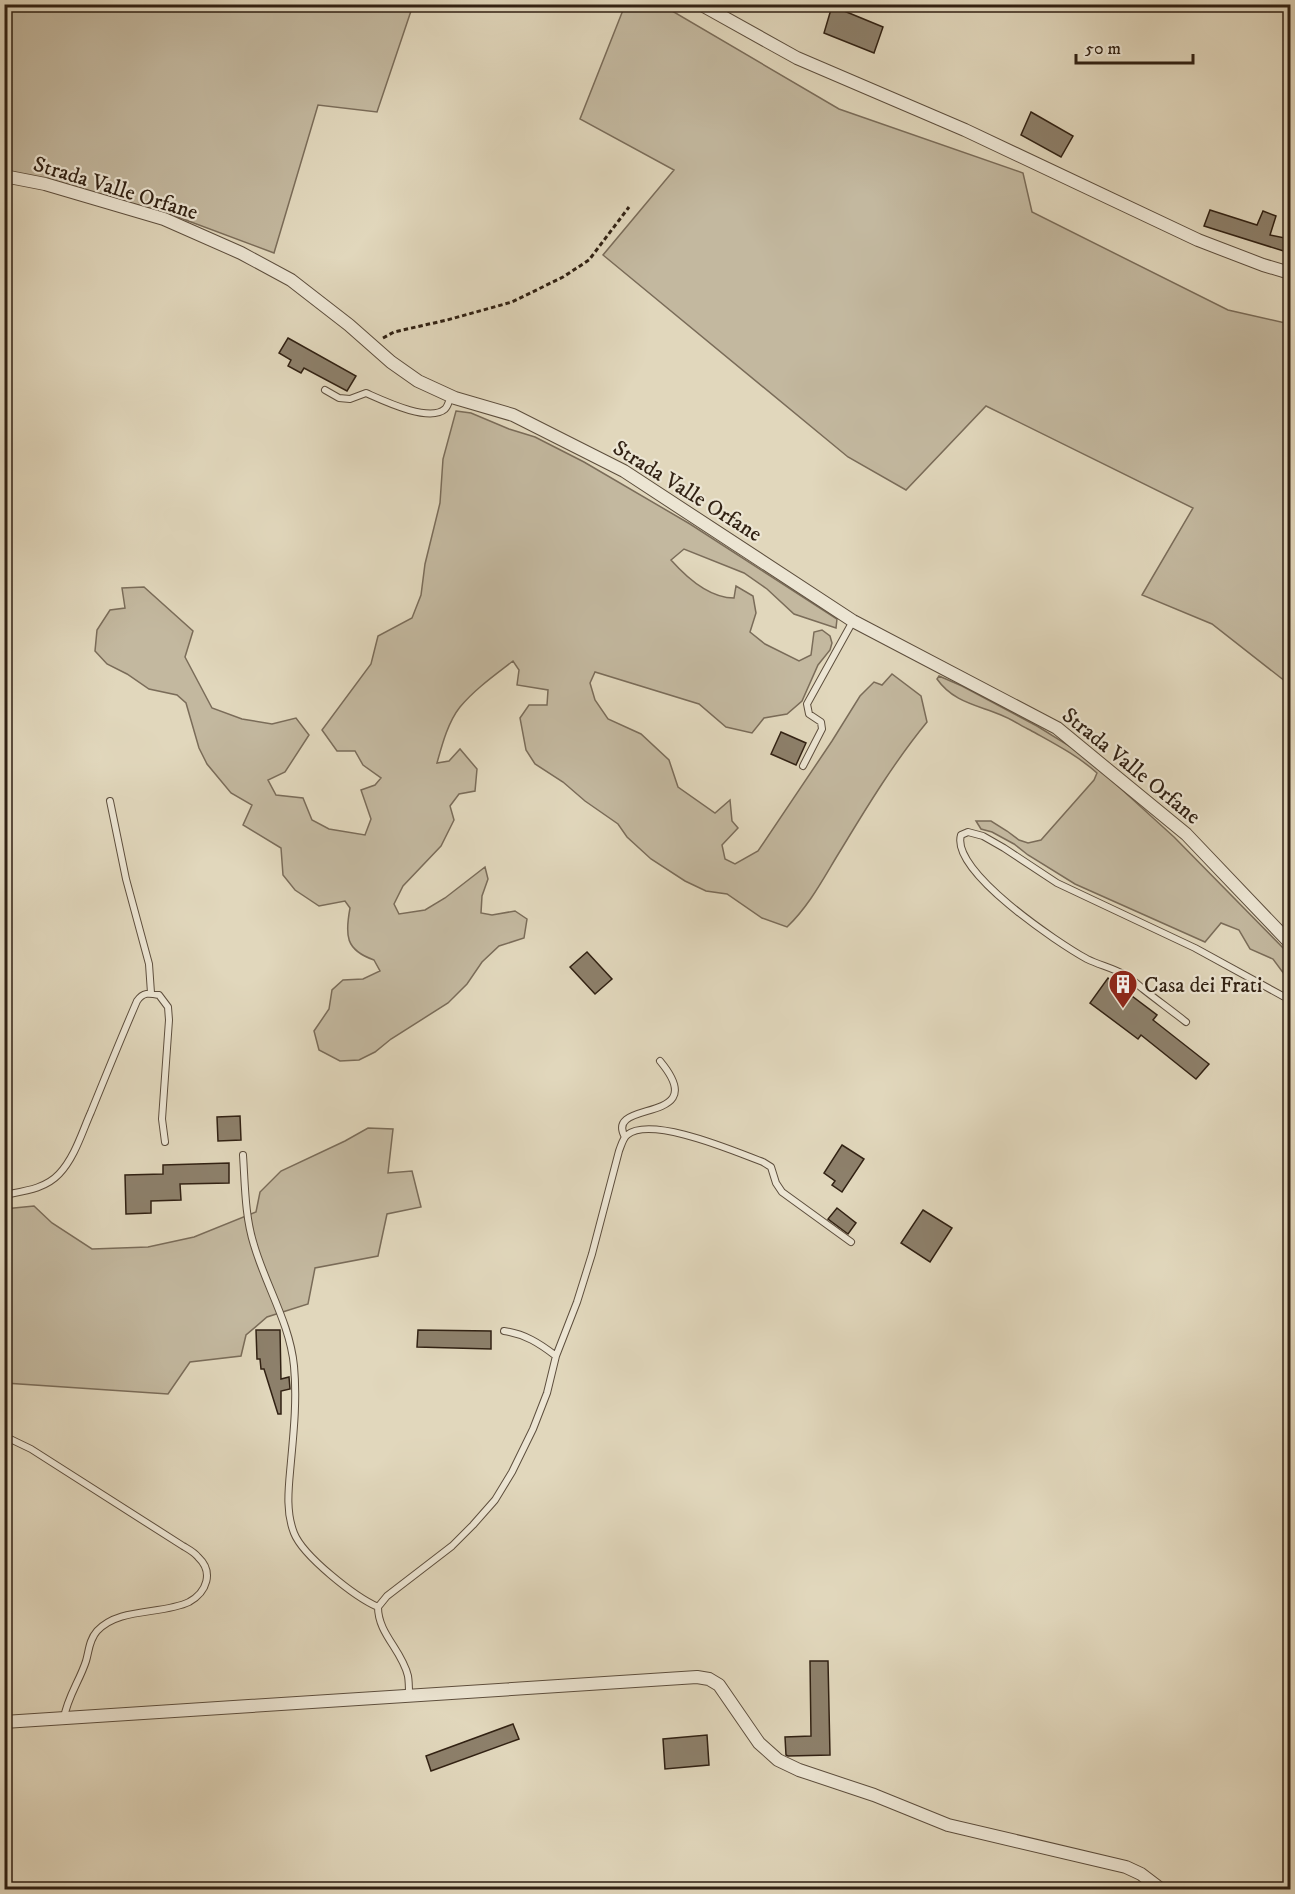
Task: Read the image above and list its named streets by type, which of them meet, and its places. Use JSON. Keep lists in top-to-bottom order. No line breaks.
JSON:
{"streets":{"street":["Strada Valle Orfane"]},"places":{"building":["Casa dei Frati"]},"scale_bar":"50 m"}
